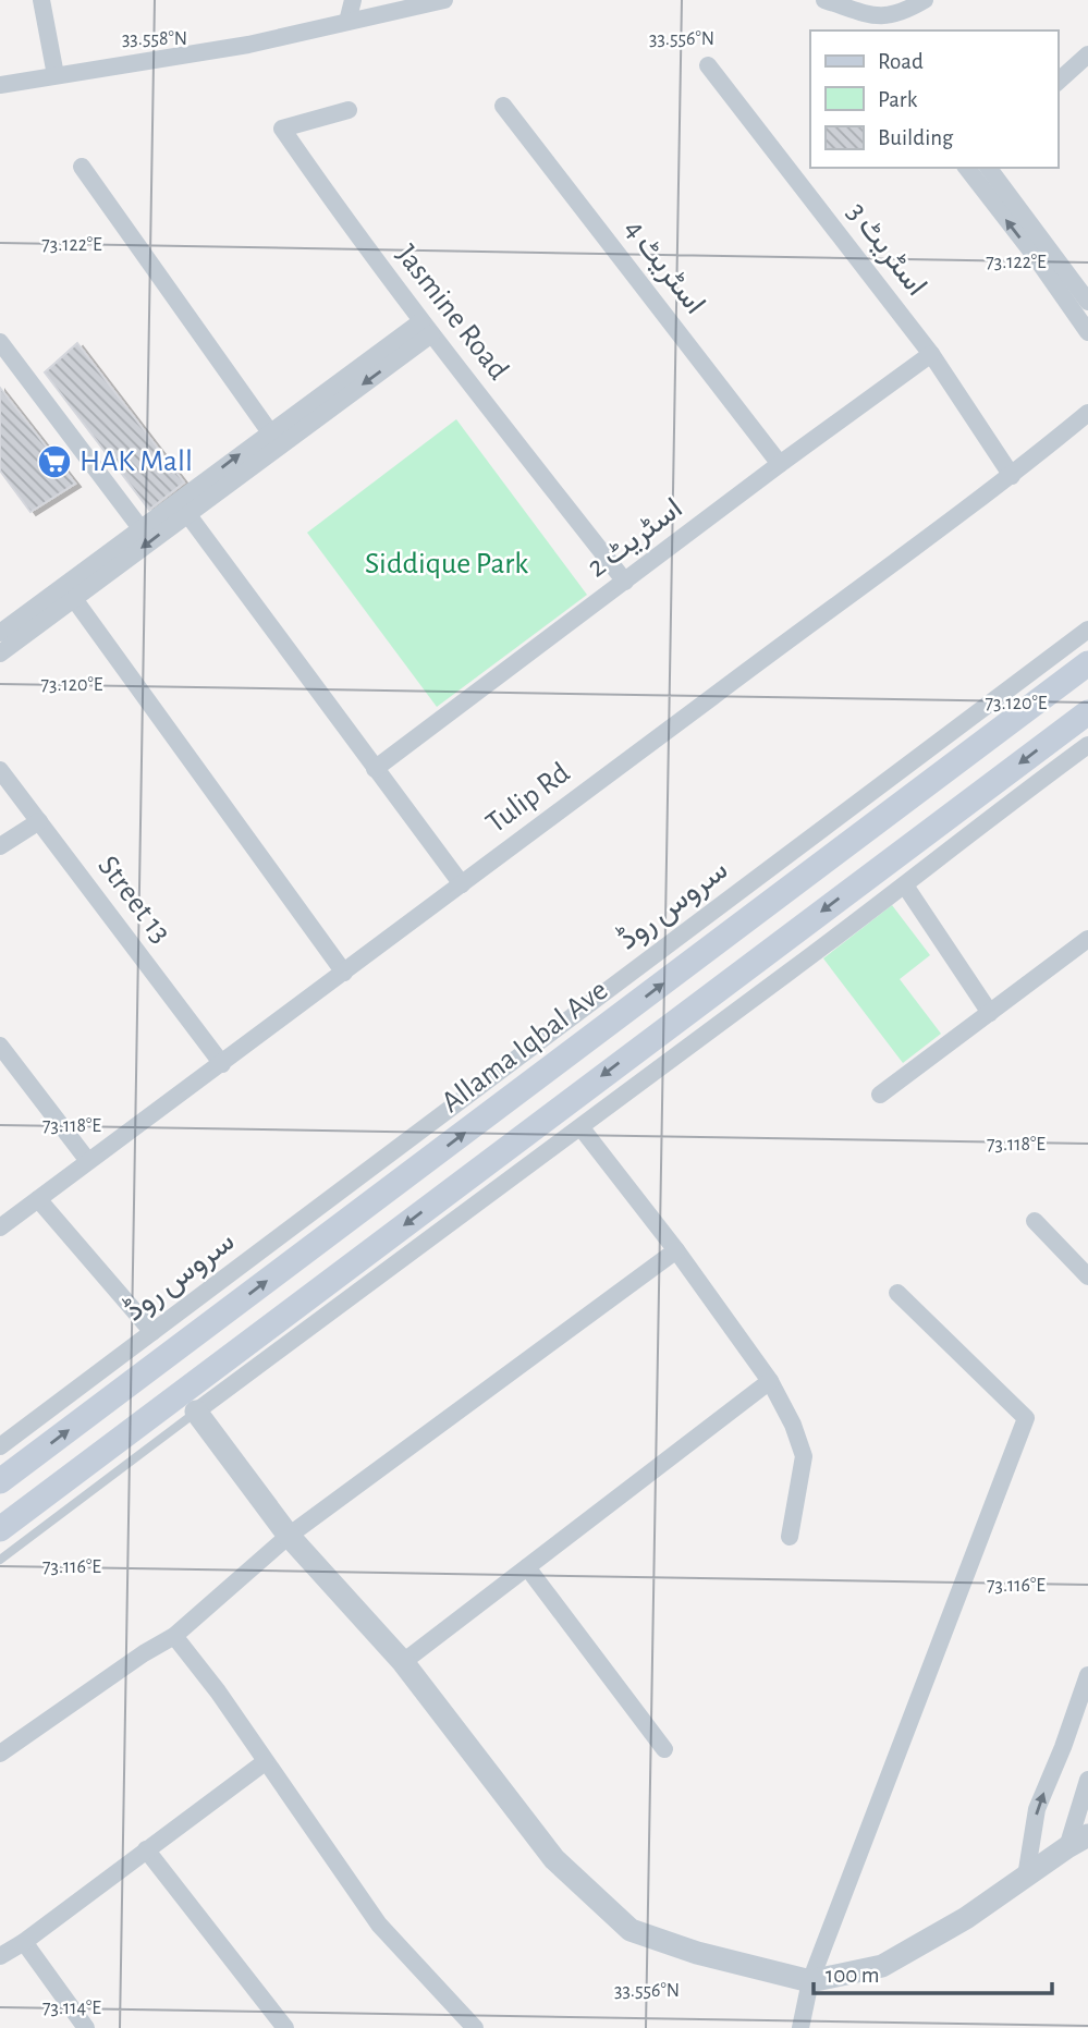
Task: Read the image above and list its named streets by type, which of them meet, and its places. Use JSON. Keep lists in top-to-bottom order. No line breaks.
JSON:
{"streets":{"main road":["Allama Iqbal Ave"],"street":["اسٹریٹ 3","اسٹریٹ 4","Jasmine Road","اسٹریٹ 2","Tulip Rd","Street 13","سروس روڈ"]},"crossings":[["اسٹریٹ 3","اسٹریٹ 2"],["اسٹریٹ 3","Tulip Rd"],["اسٹریٹ 4","اسٹریٹ 2"],["Jasmine Road","اسٹریٹ 2"],["Tulip Rd","Street 13"]],"parks":["Siddique Park"],"places":{"supermarket":["HAK Mall"]},"legend":["Road","Park","Building"],"scale_bar":"100 m","coordinates":["33.558°N","33.556°N","73.122°E","73.120°E","73.118°E","73.116°E","73.114°E"]}
